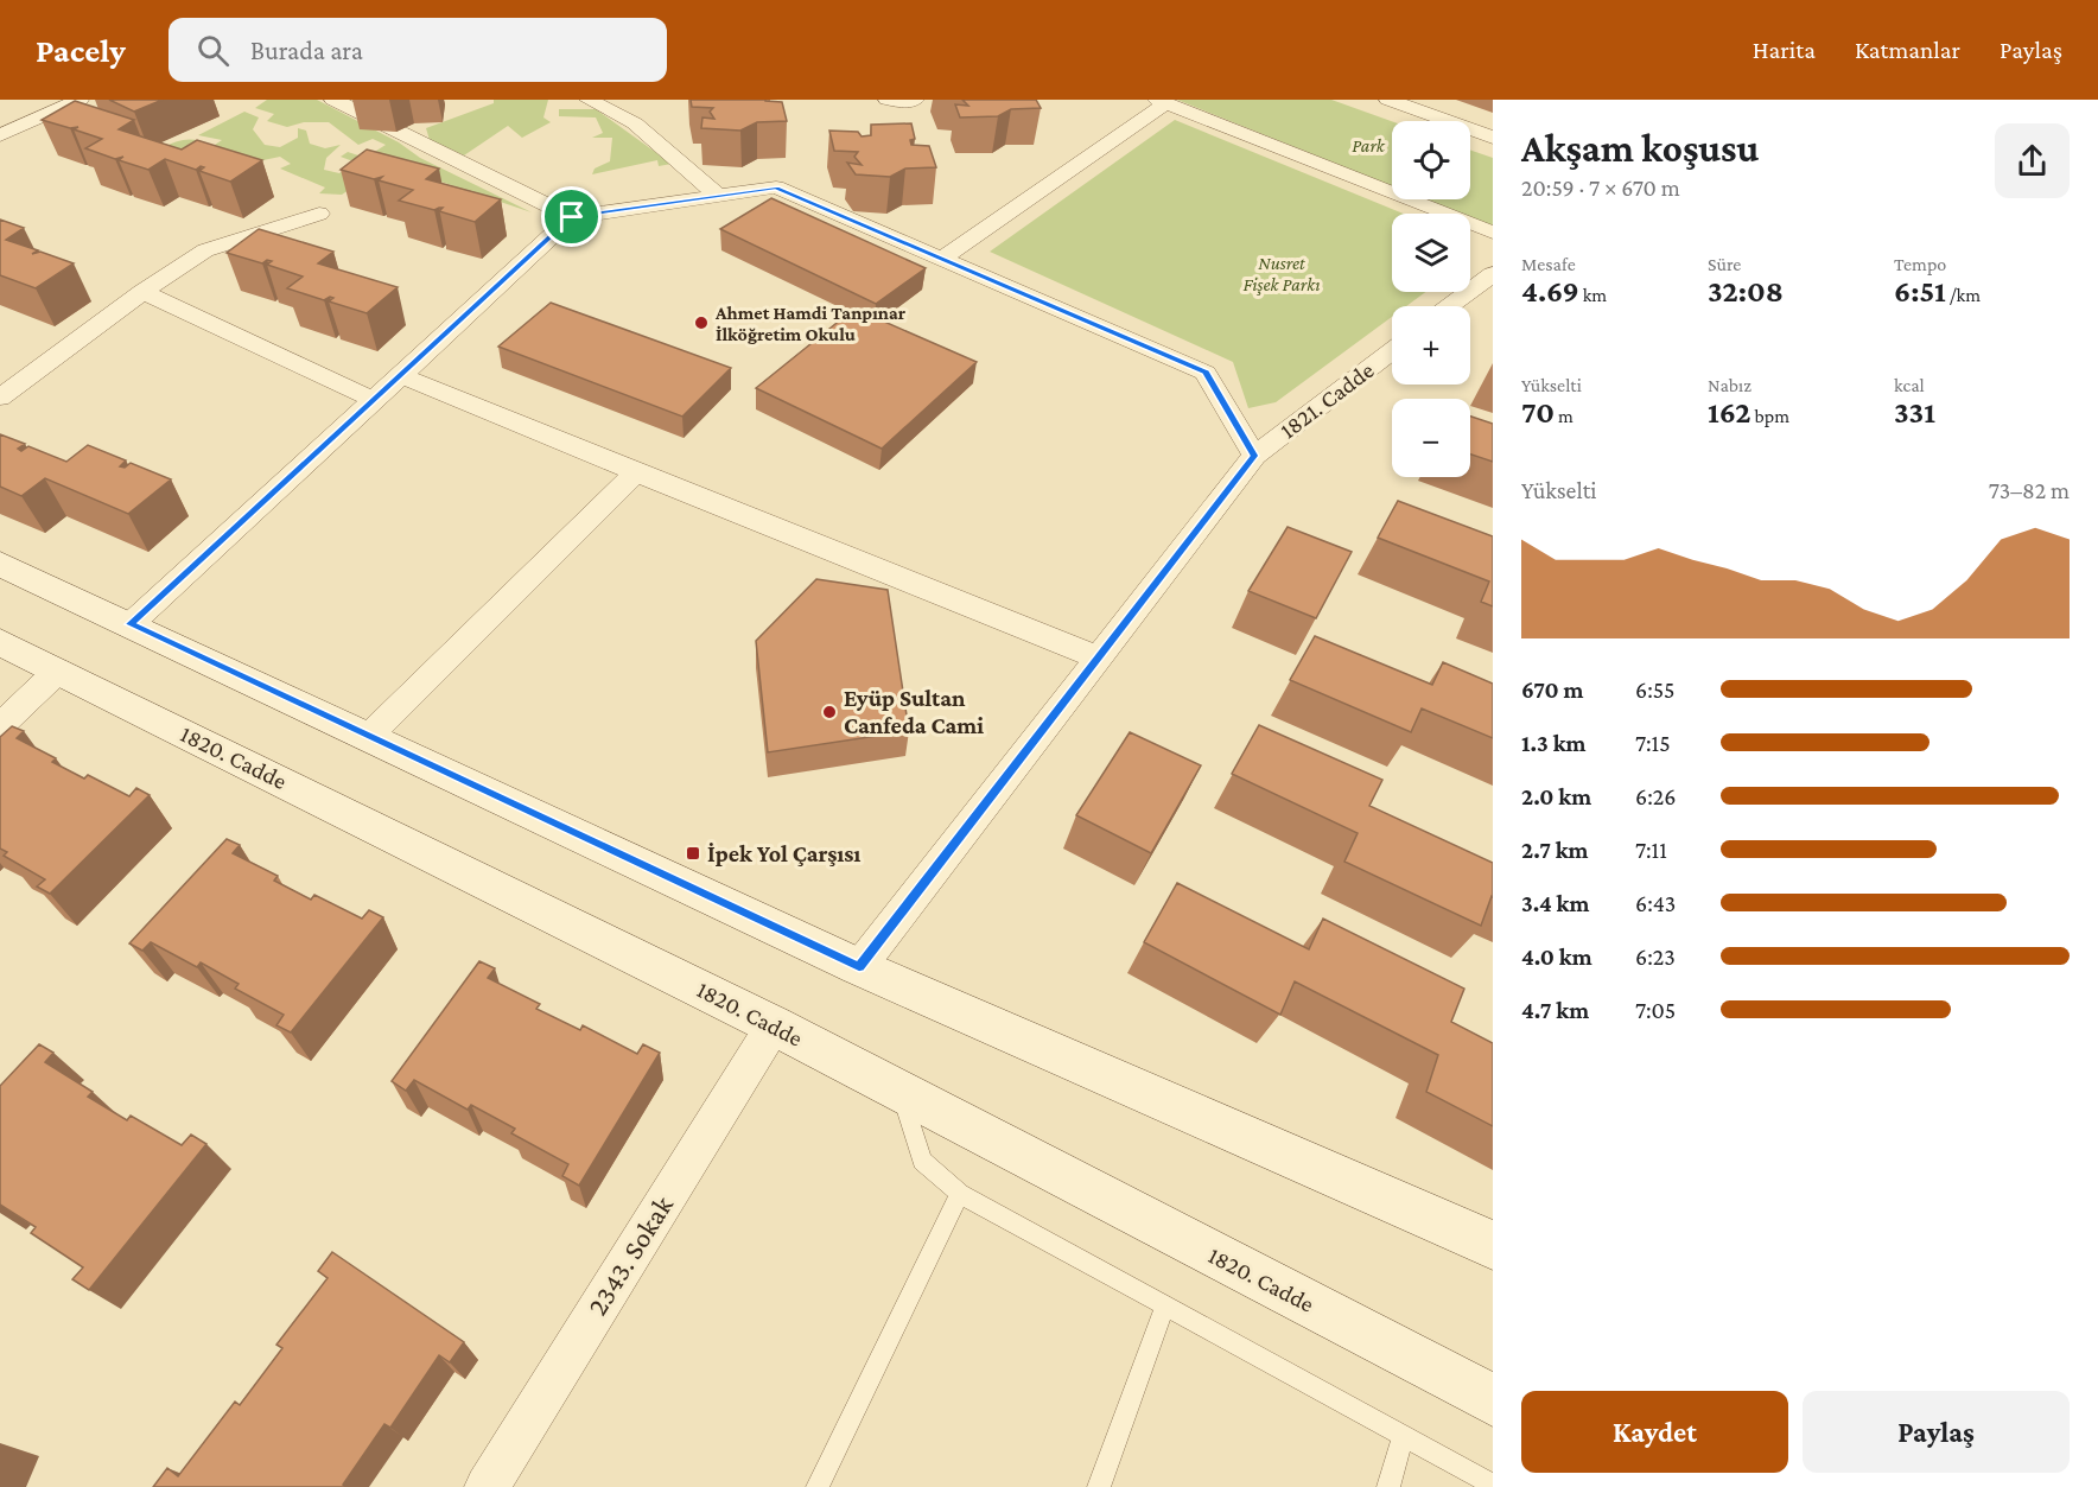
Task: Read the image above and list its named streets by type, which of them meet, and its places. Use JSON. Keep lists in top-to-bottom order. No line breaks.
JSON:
{"streets":{"main road":["1820. Cadde"],"street":["1821. Cadde","2343. Sokak"]},"crossings":[["1820. Cadde","2343. Sokak"]],"parks":["Park","Nusret Fişek Parkı"],"places":{"other":["Ahmet Hamdi Tanpınar İlköğretim Okulu","Eyüp Sultan Canfeda Cami"],"transit":["İpek Yol Çarşısı"]},"page":{"header":"Pacely","search":"Burada ara","nav":["Harita","Katmanlar","Paylaş"],"heading":["Akşam koşusu","20:59 · 7 × 670 m"],"map_buttons":["+","−"],"stats":[["Mesafe","4.69 km"],["Süre","32:08"],["Tempo","6:51 /km"],["Yükselti","70 m"],["Nabız","162 bpm"],["kcal","331"]],"chart":["Yükselti","73–82 m"],"list":[{"name":"670 m","note":"6:55"},{"name":"1.3 km","note":"7:15"},{"name":"2.0 km","note":"6:26"},{"name":"2.7 km","note":"7:11"},{"name":"3.4 km","note":"6:43"},{"name":"4.0 km","note":"6:23"},{"name":"4.7 km","note":"7:05"}],"buttons":["Kaydet","Paylaş"]}}
